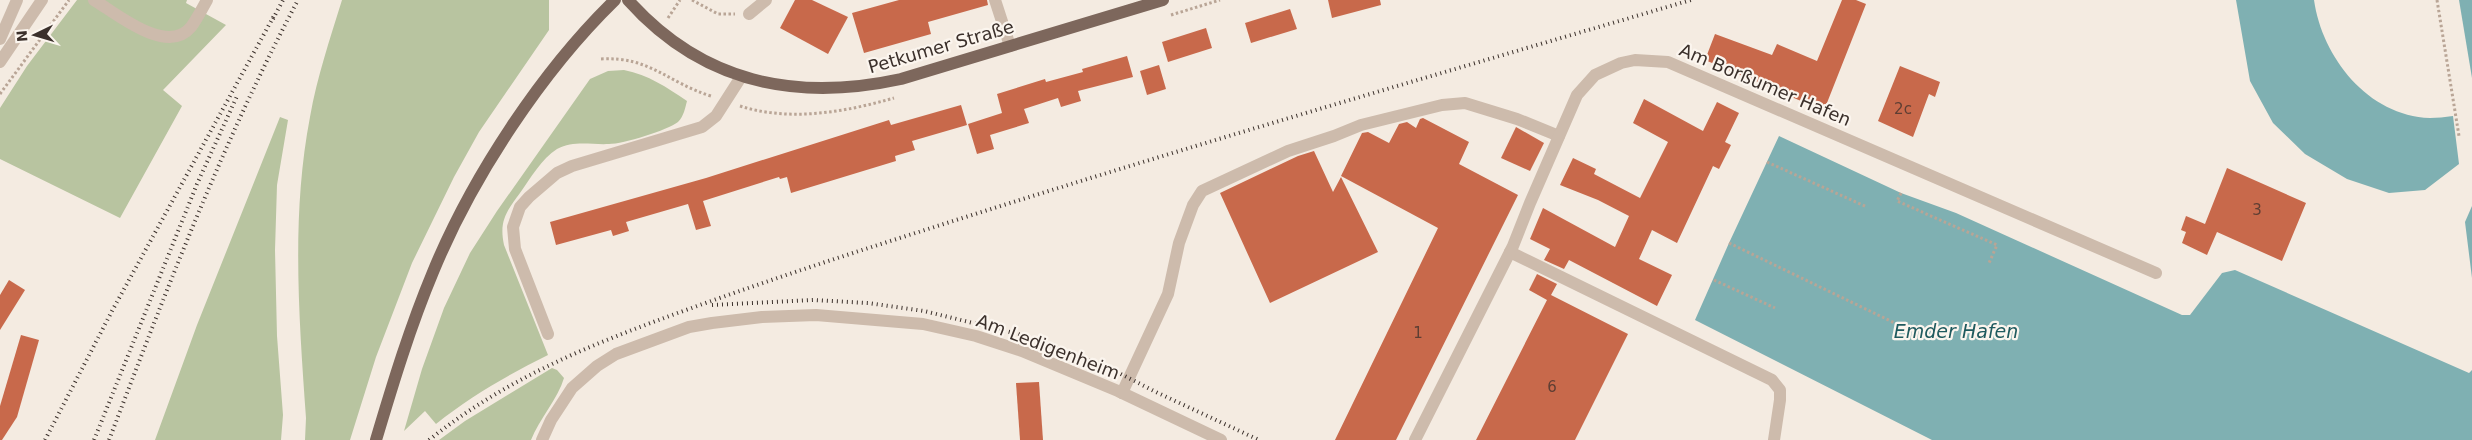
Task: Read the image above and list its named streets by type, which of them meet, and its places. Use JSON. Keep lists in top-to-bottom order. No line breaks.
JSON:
{"streets":{"main road":["Petkumer Straße"],"street":["Am Borßumer Hafen","Am Ledigenheim"]},"water":["Emder Hafen"],"house_numbers":["2c","3","1","6"],"north":"left"}
